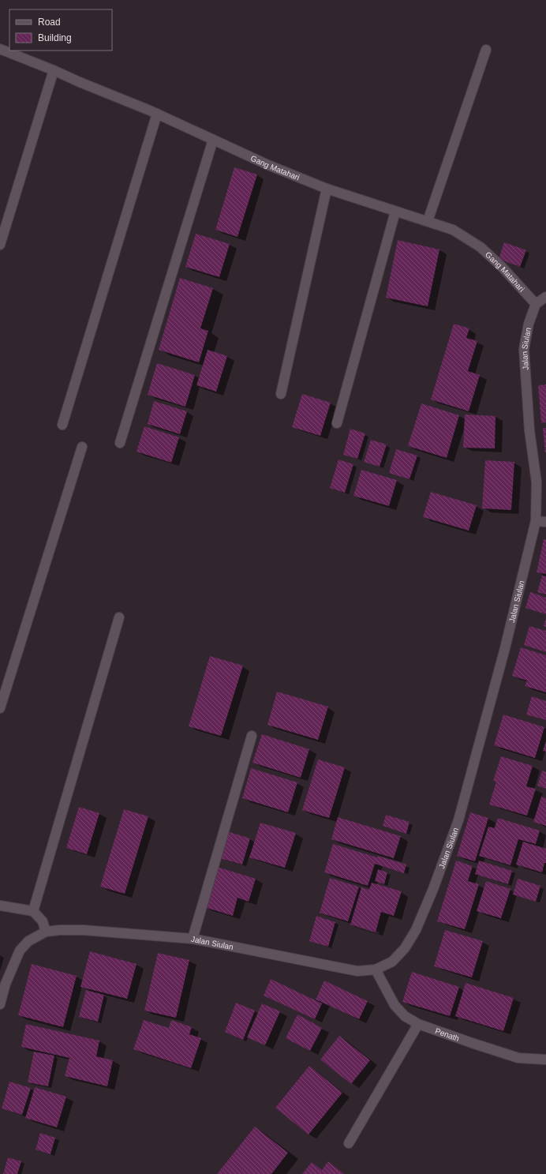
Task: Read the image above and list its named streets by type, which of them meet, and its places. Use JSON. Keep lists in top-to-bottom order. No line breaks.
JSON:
{"streets":{"street":["Gang Matahari","Jalan Siulan","Penath"]},"crossings":[["Gang Matahari","Jalan Siulan"],["Jalan Siulan","Penath"]],"legend":["Road","Building"]}
